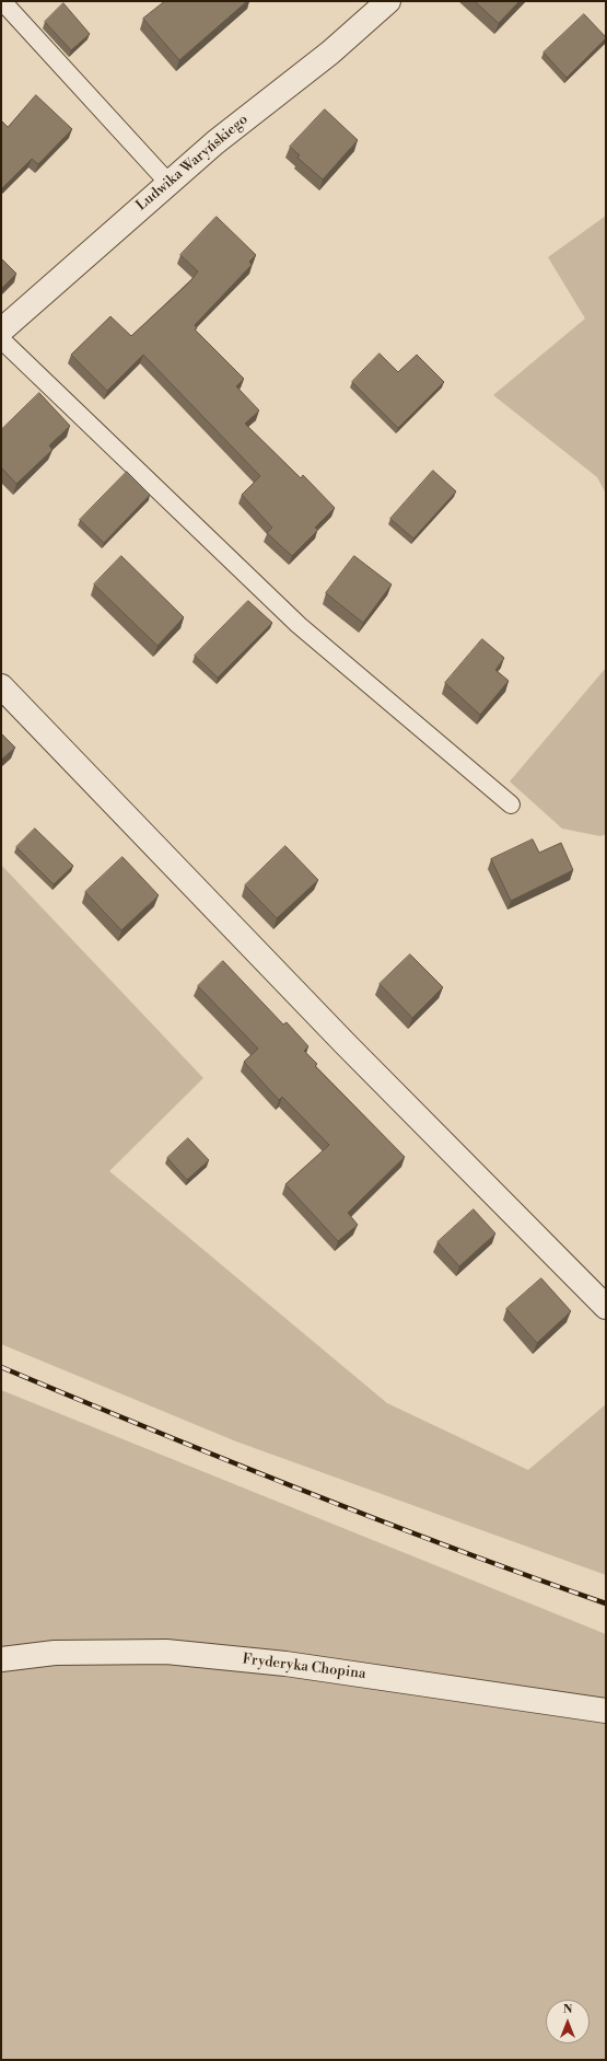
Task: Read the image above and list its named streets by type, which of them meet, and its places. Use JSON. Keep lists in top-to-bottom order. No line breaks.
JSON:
{"streets":{"street":["Ludwika Waryńskiego","Fryderyka Chopina"]},"north":"top"}
